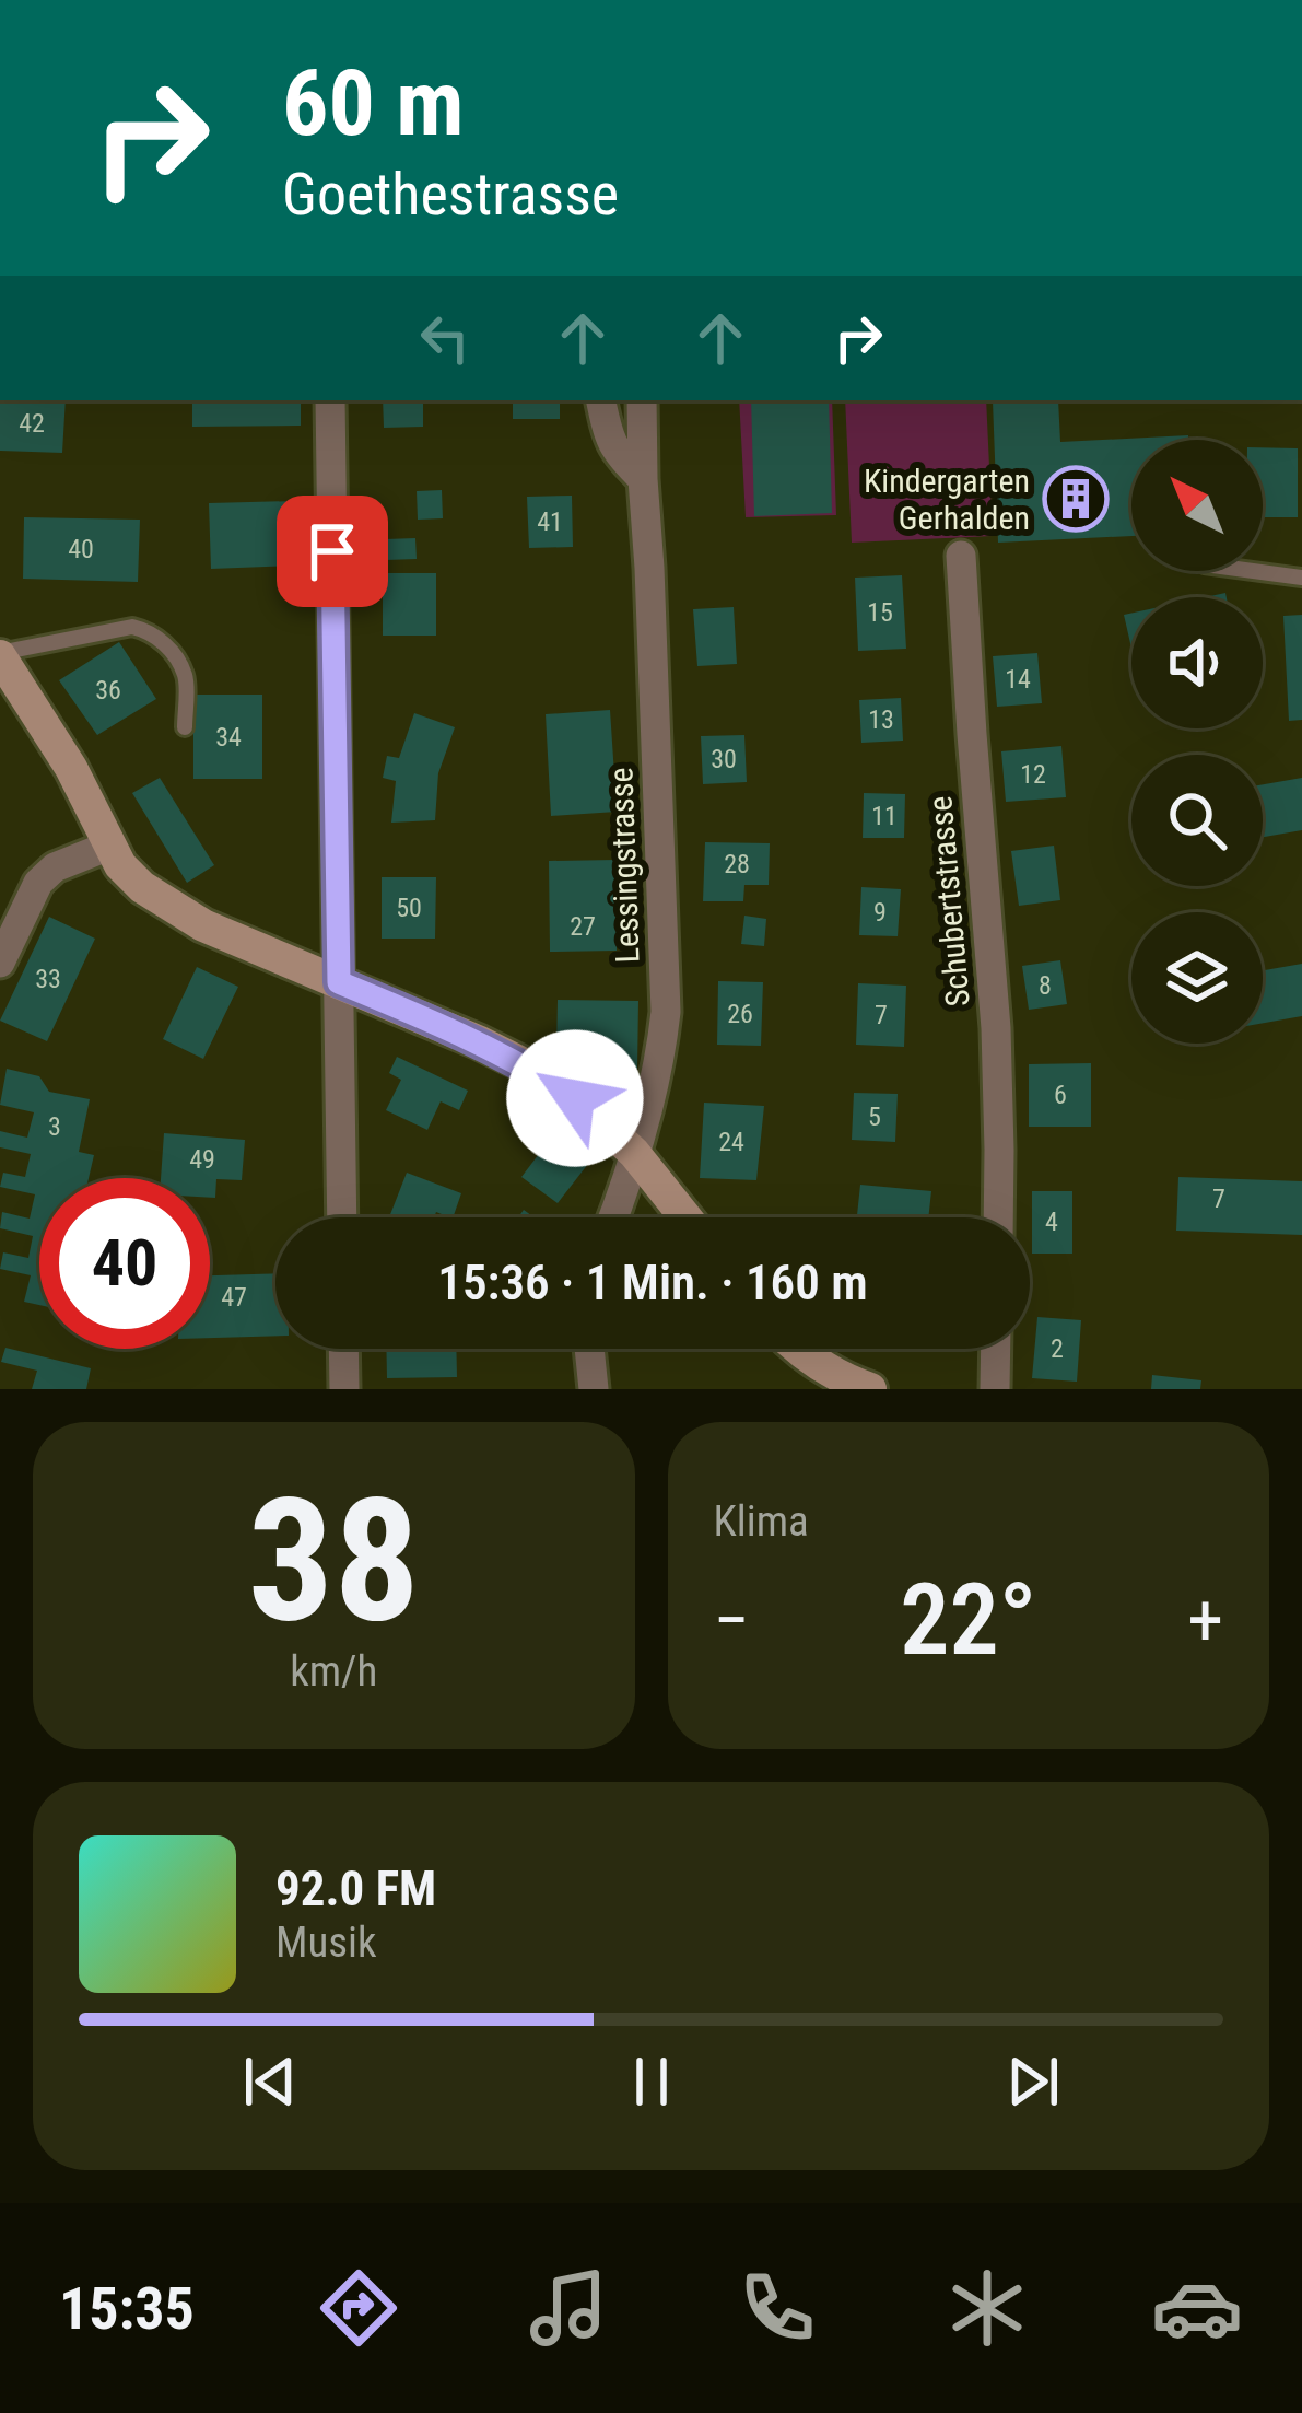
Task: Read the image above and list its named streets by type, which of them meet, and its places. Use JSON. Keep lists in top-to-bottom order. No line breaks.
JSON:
{"streets":{"street":["Lessingstrasse","Schubertstrasse"]},"places":{"building":["Kindergarten Gerhalden"]},"house_numbers":["42","41","40","15","14","36","13","34","30","12","11","28","50","9","27","33","8","26","7","6","5","3","24","49","7","4","47","2"],"north":"top left","page":{"turn":["60 m","Goethestrasse"],"limit":"40","trip":"15:36 · 1 Min. · 160 m","tile":[["38","km/h"],"Klima"],"heat":["−","22°","+"],"song":["92.0 FM","Musik"],"tabs":"15:35"}}
